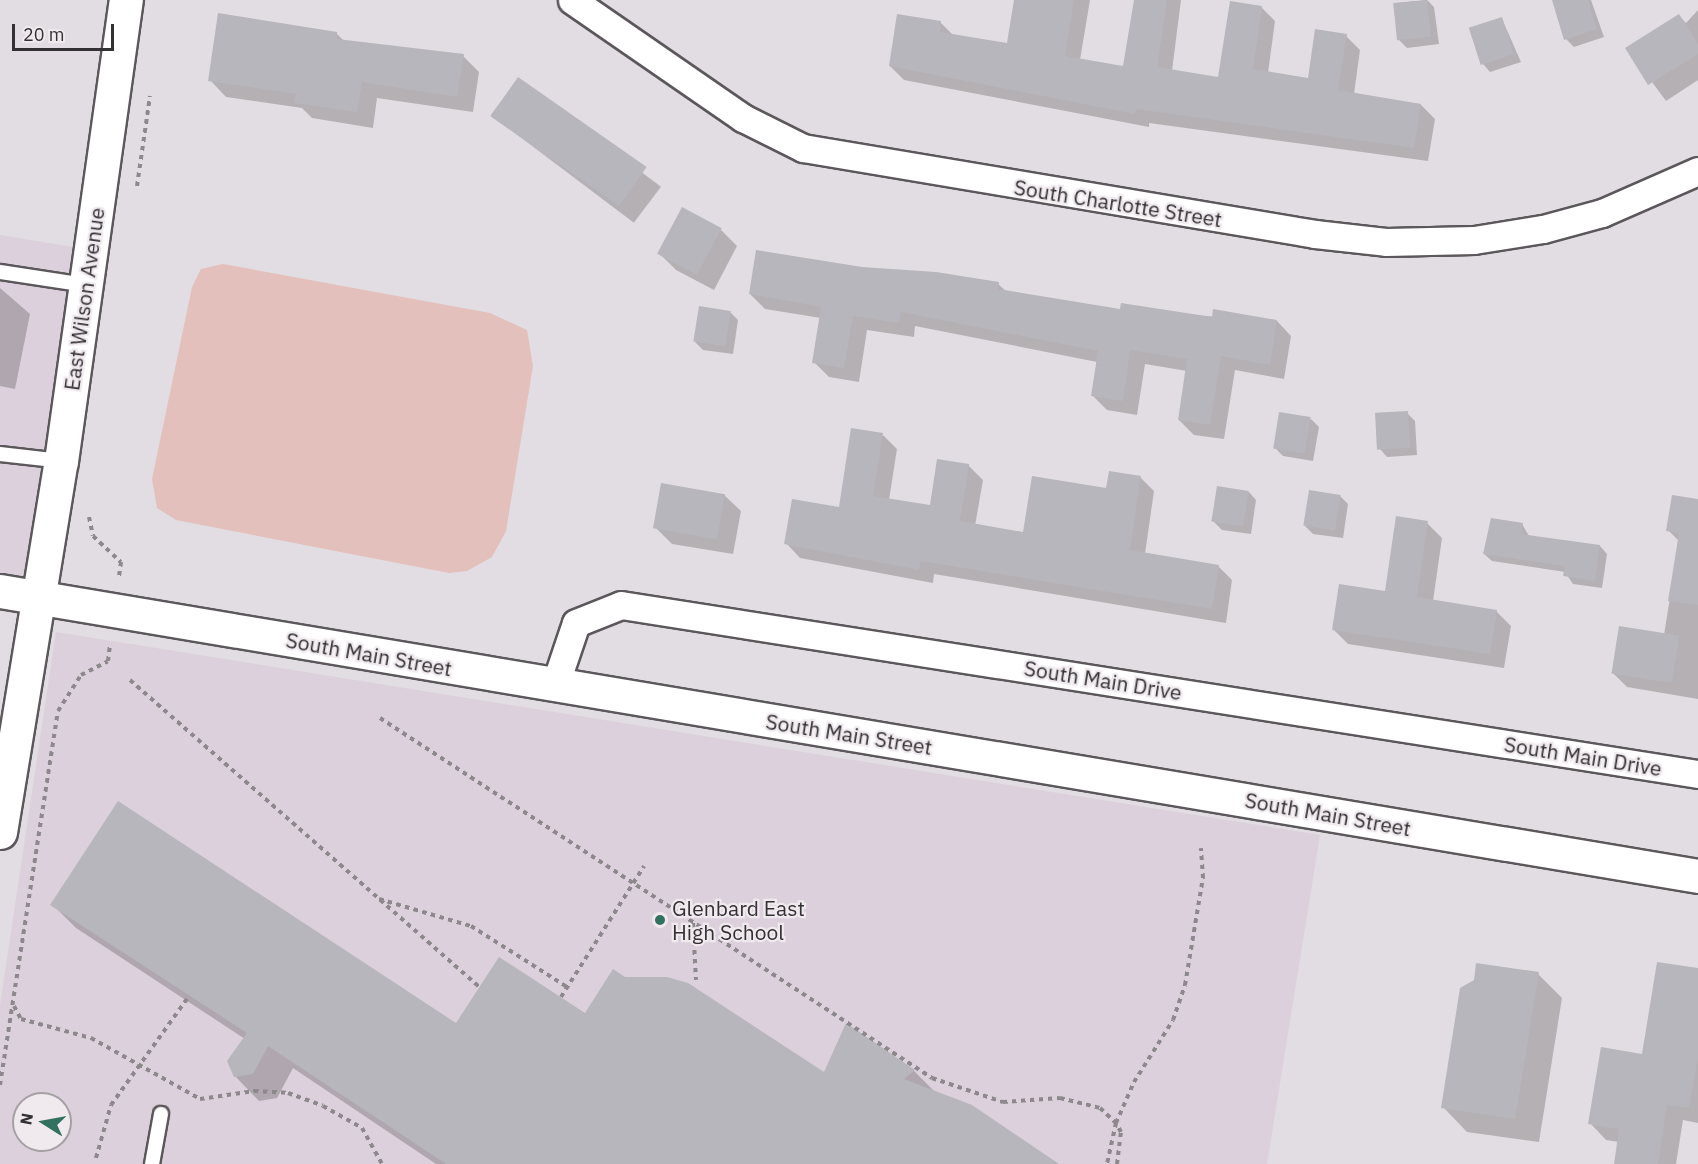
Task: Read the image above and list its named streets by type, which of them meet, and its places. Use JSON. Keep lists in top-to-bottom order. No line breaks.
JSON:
{"streets":{"main road":["East Wilson Avenue","South Main Street"],"street":["South Charlotte Street","South Main Drive"]},"crossings":[["East Wilson Avenue","South Main Street"],["South Main Street","South Main Drive"]],"places":["Glenbard East High School"],"scale_bar":"20 m","north":"left"}
